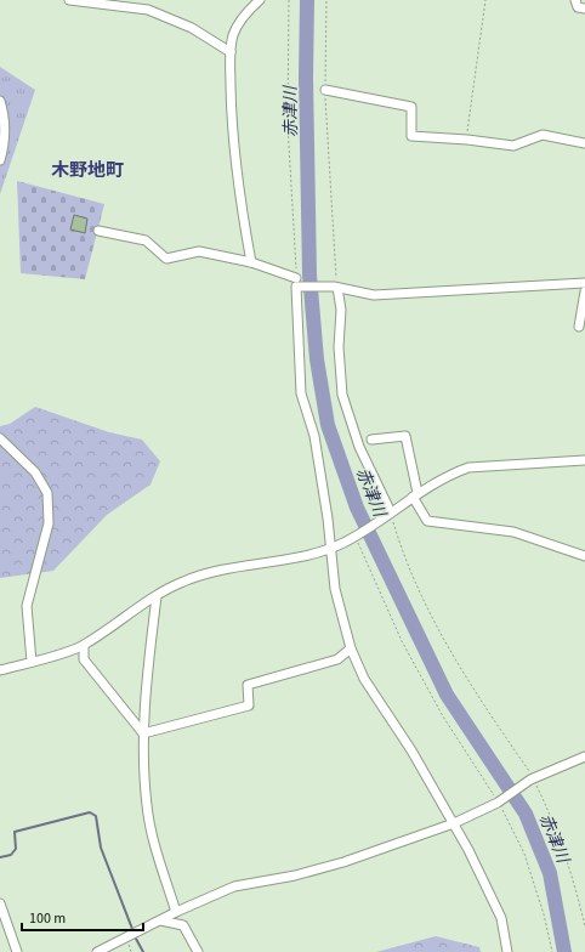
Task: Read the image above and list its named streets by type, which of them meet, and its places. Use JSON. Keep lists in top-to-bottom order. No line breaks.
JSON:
{"districts":["木野地町"],"water":["赤津川"],"scale_bar":"100 m"}
